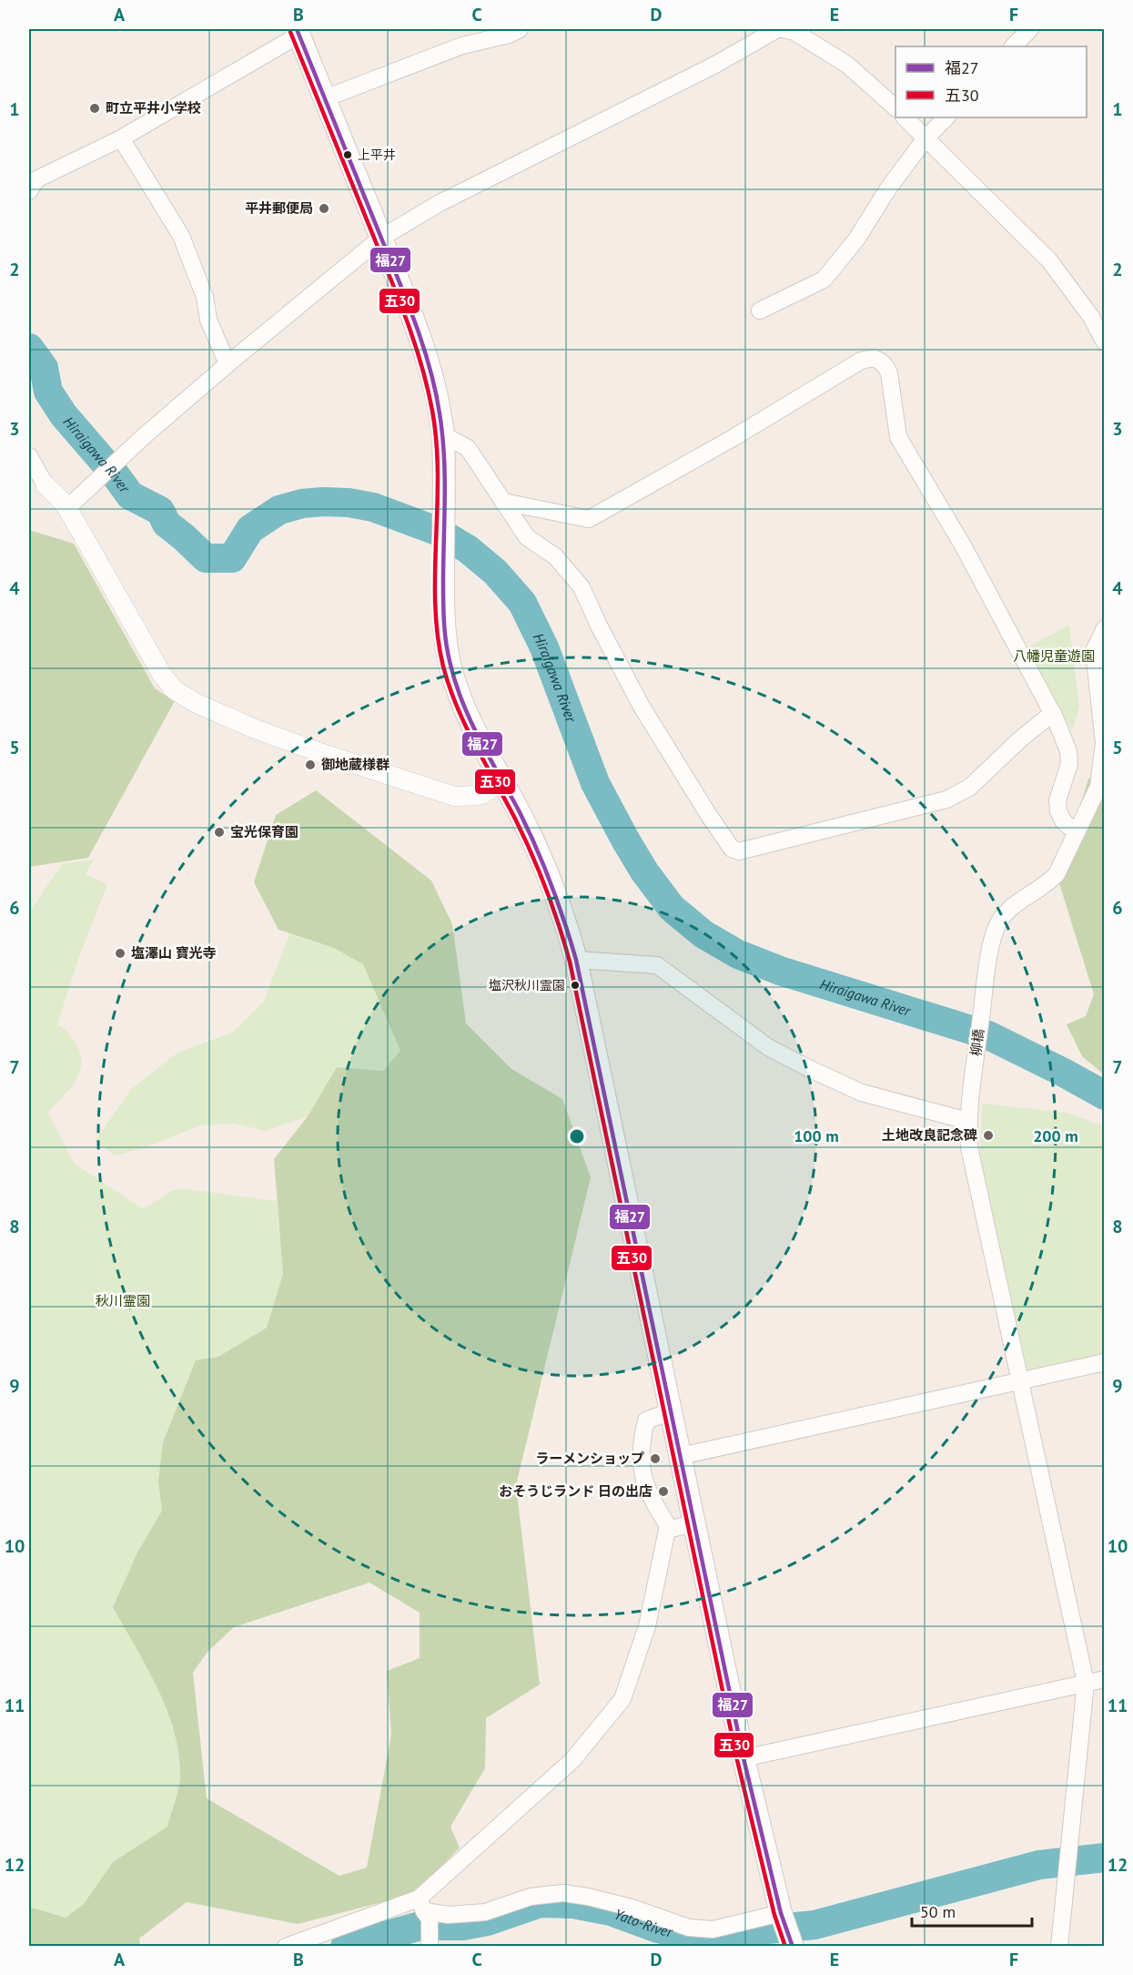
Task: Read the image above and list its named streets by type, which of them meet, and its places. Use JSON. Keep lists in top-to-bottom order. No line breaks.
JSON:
{"streets":{"street":["柳橋"]},"water":["Hiraigawa River","Yato-River"],"parks":["八幡児童遊園","秋川霊園"],"places":["町立平井小学校","上平井","平井郵便局","御地蔵様群","宝光保育園","塩澤山 寶光寺","塩沢秋川霊園","土地改良記念碑","ラーメンショップ","おそうじランド 日の出店"],"lines":["transit line 福27","transit line 五30"],"legend":["福27","五30"],"scale_bar":"50 m","grid":{"columns":["A","B","C","D","E","F"],"rows":["1","2","3","4","5","6","7","8","9","10","11","12"]},"rings":["100 m","200 m"]}
